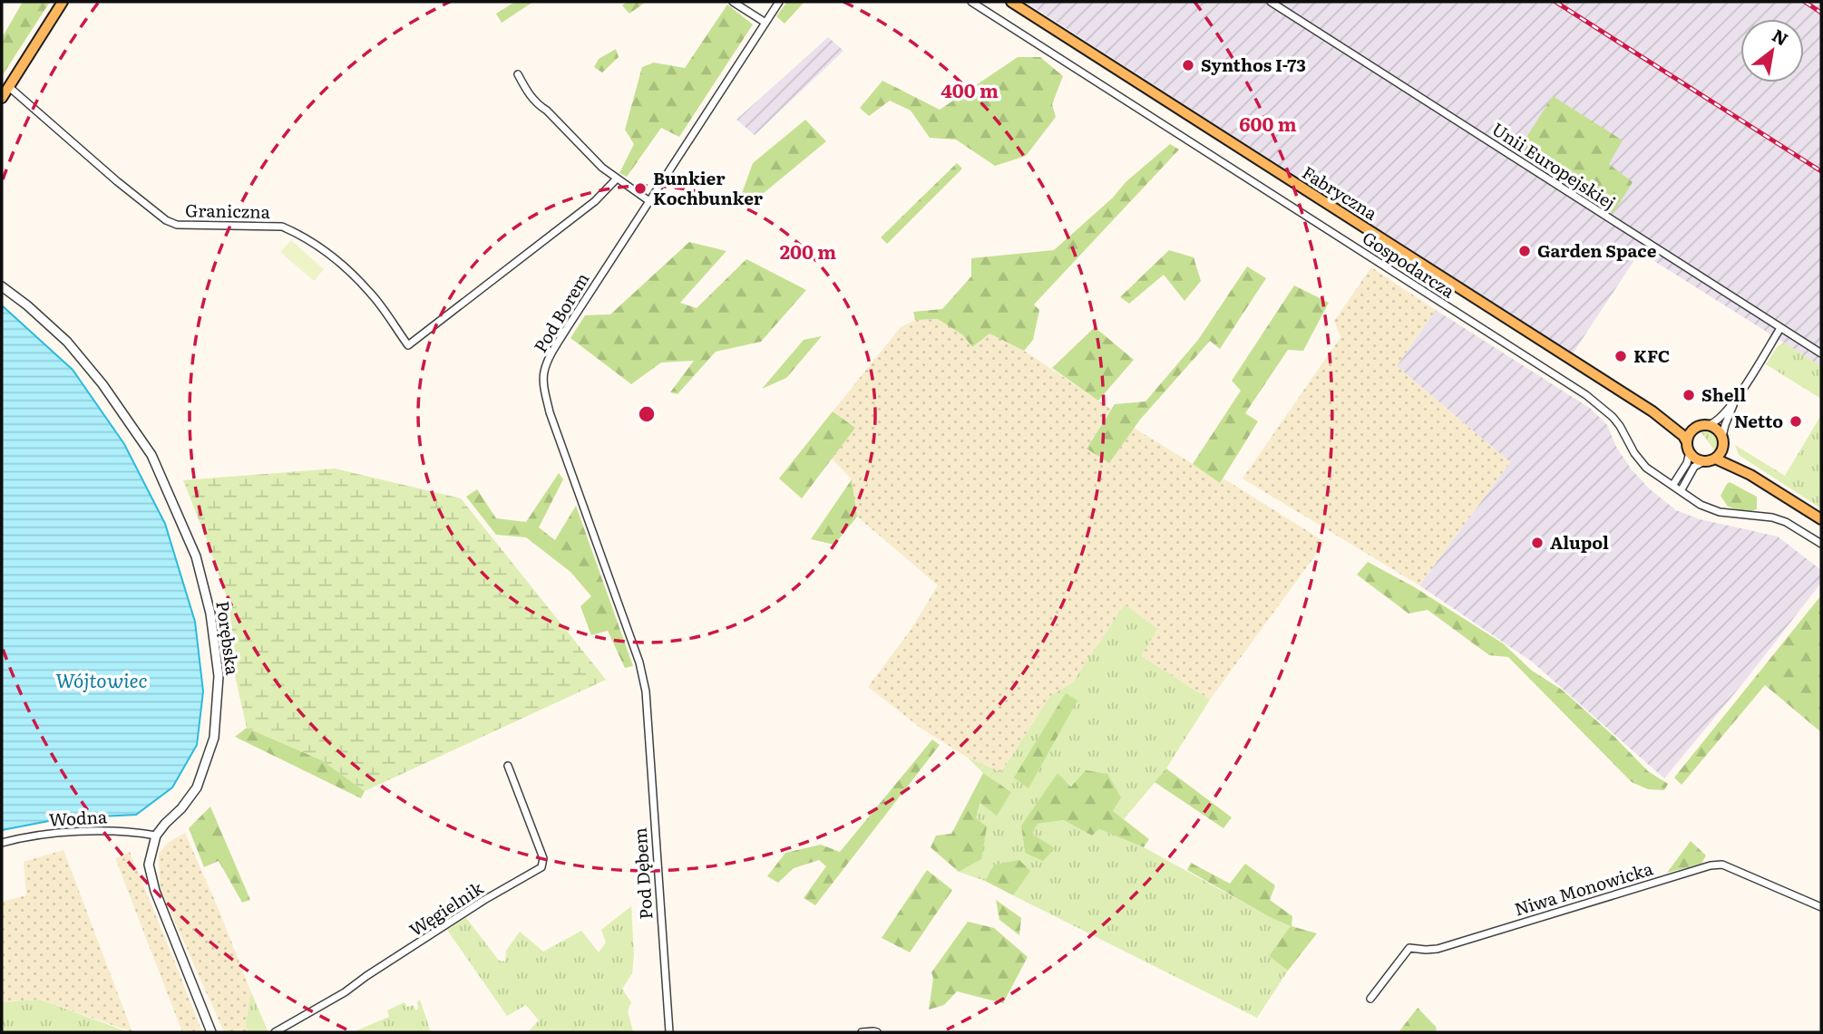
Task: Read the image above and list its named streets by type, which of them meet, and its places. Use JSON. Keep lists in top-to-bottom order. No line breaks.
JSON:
{"streets":{"main road":["Fabryczna"],"street":["Unii Europejskiej","Graniczna","Gospodarcza","Pod Borem","Porębska","Wodna","Pod Dębem","Niwa Monowicka","Węgielnik"]},"crossings":[["Pod Borem","Pod Dębem"],["Porębska","Wodna"]],"water":["Wójtowiec"],"places":["Synthos I-73","Bunkier Kochbunker","Garden Space","KFC","Shell","Netto","Alupol"],"north":"top right","rings":["400 m","600 m","200 m"]}
